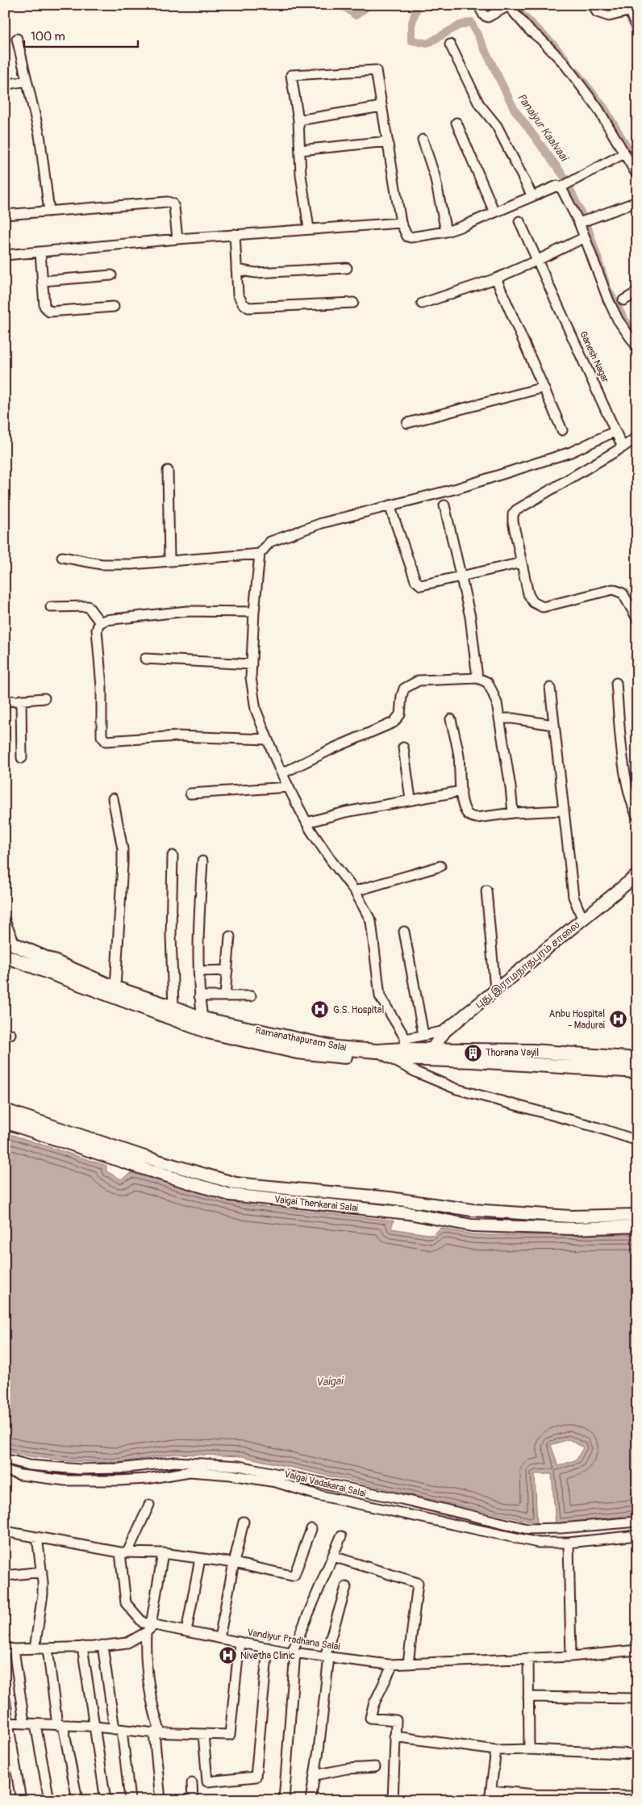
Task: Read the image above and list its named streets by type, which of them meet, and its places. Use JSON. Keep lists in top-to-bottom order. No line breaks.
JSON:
{"streets":{"highway":["Ramanathapuram Salai"],"main road":["புது இராமநாதபுரம் சாலை","Vaigai Thenkarai Salai"],"street":["Ganesh Nagar","Vaigai Vadakarai Salai","Vandiyur Pradhana Salai"]},"crossings":[["புது இராமநாதபுரம் சாலை","Ramanathapuram Salai"]],"water":["Panaiyur Kaalvaai","Vaigai"],"places":{"hospital":["G.S. Hospital","Anbu Hospital - Madurai","Nivetha Clinic"],"building":["Thorana Vayil"]},"scale_bar":"100 m"}
